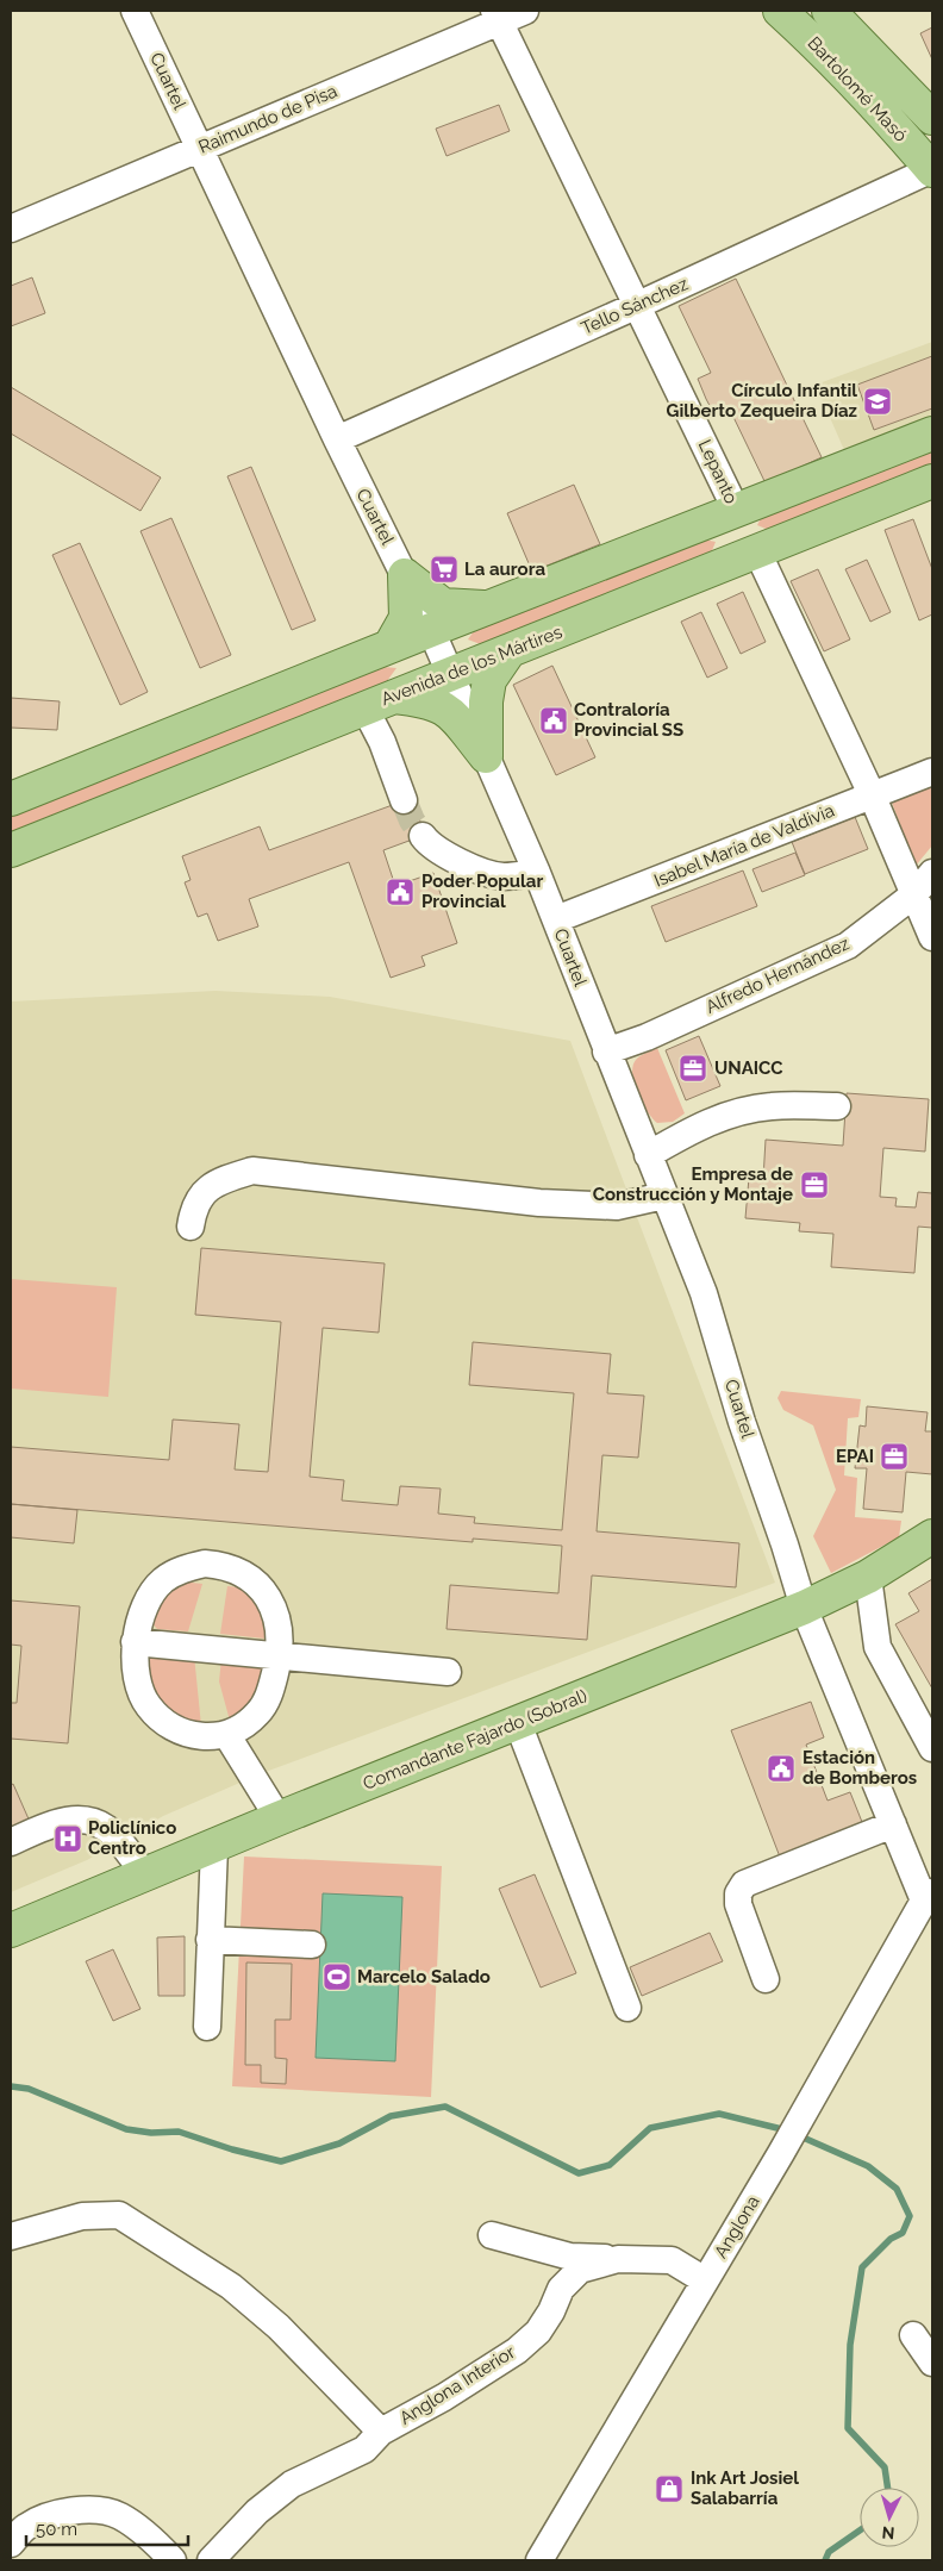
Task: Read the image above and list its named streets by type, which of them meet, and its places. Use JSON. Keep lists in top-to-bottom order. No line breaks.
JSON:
{"streets":{"main road":["Bartolomé Masó","Lepanto","Avenida de los Mártires","Comandante Fajardo (Sobral)"],"street":["Cuartel","Raimundo de Pisa","Tello Sánchez","Isabel María de Valdivia","Alfredo Hernández","Anglona","Anglona Interior"]},"crossings":[["Cuartel","Raimundo de Pisa"],["Cuartel","Tello Sánchez"],["Cuartel","Avenida de los Mártires"],["Cuartel","Isabel María de Valdivia"],["Cuartel","Alfredo Hernández"],["Cuartel","Comandante Fajardo (Sobral)"],["Cuartel","Anglona"],["Bartolomé Masó","Tello Sánchez"],["Raimundo de Pisa","Lepanto"],["Tello Sánchez","Lepanto"],["Lepanto","Avenida de los Mártires"],["Lepanto","Isabel María de Valdivia"],["Lepanto","Alfredo Hernández"],["Anglona","Anglona Interior"]],"places":{"school or university":["Círculo Infantil Gilberto Zequeira Díaz"],"supermarket":["La aurora"],"public building":["Contraloría Provincial SS","Poder Popular Provincial","Estación de Bomberos"],"office":["UNAICC","Empresa de Construcción y Montaje","EPAI"],"hospital":["Policlínico Centro"],"sports":["Marcelo Salado"],"shop":["Ink Art Josiel Salabarría"]},"scale_bar":"50 m","north":"bottom"}
